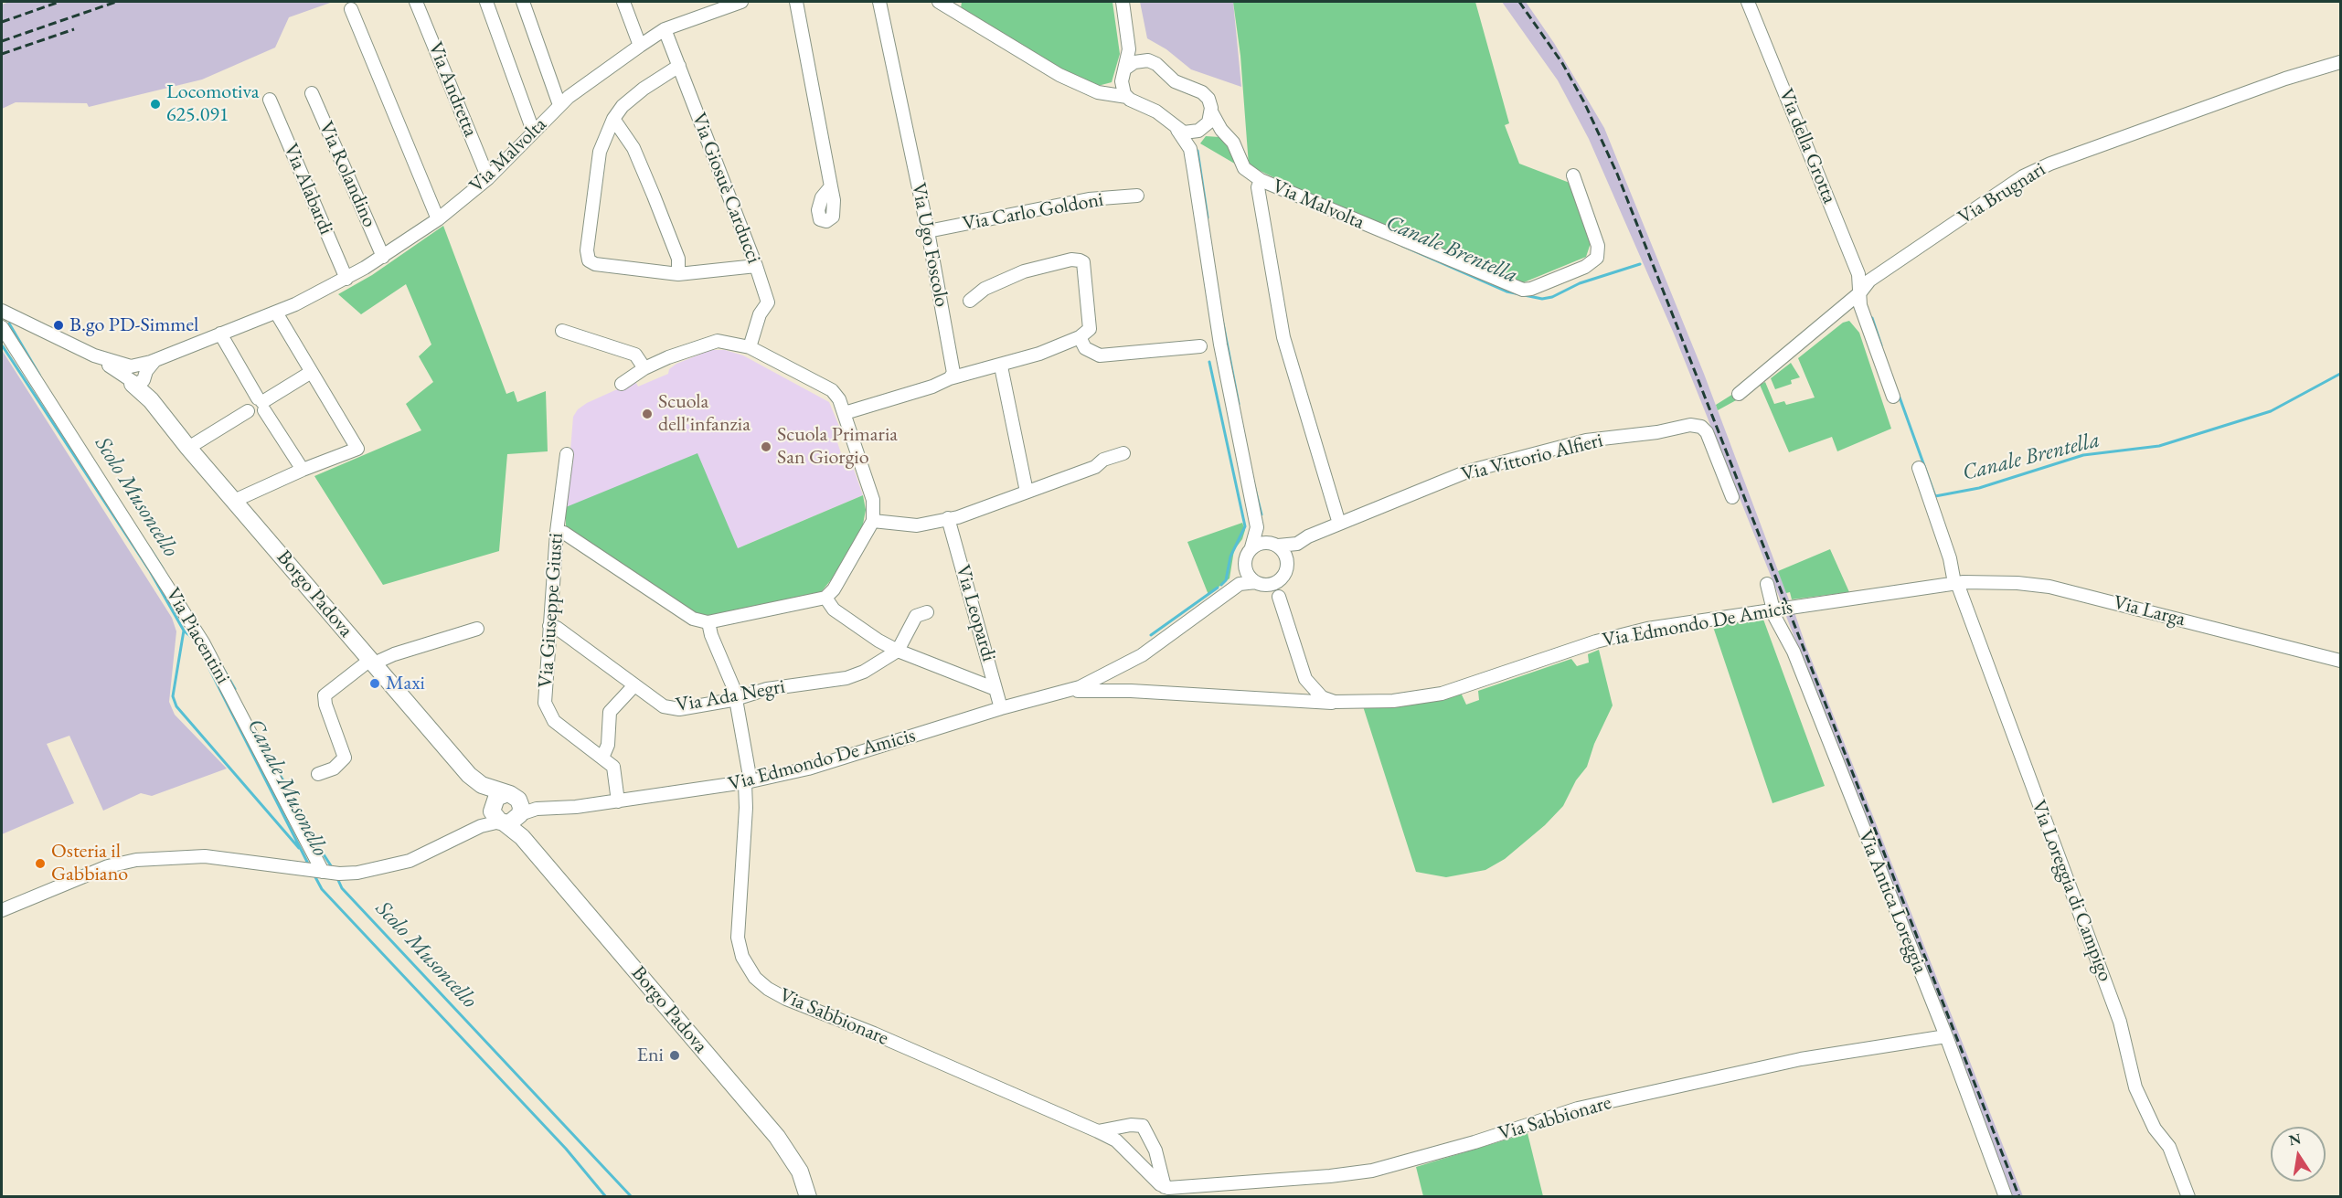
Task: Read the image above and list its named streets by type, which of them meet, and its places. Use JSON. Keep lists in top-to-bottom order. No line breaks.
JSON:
{"streets":{"main road":["Borgo Padova"],"street":["Via Andretta","Via della Grotta","Via Malvolta","Via Rolandino","Via Giosuè Carducci","Via Alabardi","Via Brugnari","Via Carlo Goldoni","Via Ugo Foscolo","Via Vittorio Alfieri","Via Giuseppe Giusti","Via Larga","Via Leopardi","Via Edmondo De Amicis","Via Piacentini","Via Ada Negri","Via Loreggia di Campigo","Via Antica Loreggia","Via Sabbionare"]},"crossings":[["Via Andretta","Via Malvolta"],["Via della Grotta","Via Brugnari"],["Via Malvolta","Via Rolandino"],["Via Malvolta","Via Giosuè Carducci"],["Via Malvolta","Via Alabardi"],["Via Malvolta","Borgo Padova"],["Via Carlo Goldoni","Via Ugo Foscolo"],["Borgo Padova","Via Edmondo De Amicis"],["Via Giuseppe Giusti","Via Edmondo De Amicis"],["Via Giuseppe Giusti","Via Ada Negri"],["Via Larga","Via Edmondo De Amicis"],["Via Larga","Via Loreggia di Campigo"],["Via Leopardi","Via Edmondo De Amicis"],["Via Edmondo De Amicis","Via Piacentini"],["Via Edmondo De Amicis","Via Loreggia di Campigo"],["Via Edmondo De Amicis","Via Antica Loreggia"],["Via Edmondo De Amicis","Via Sabbionare"],["Via Ada Negri","Via Sabbionare"],["Via Antica Loreggia","Via Sabbionare"]],"water":["Canale Brentella","Scolo Musoncello","Canale Musonello"],"places":["Locomotiva 625.091","B.go PD-Simmel","Scuola dell'infanzia","Scuola Primaria San Giorgio","Maxi","Osteria il Gabbiano","Eni"],"north":"top"}
